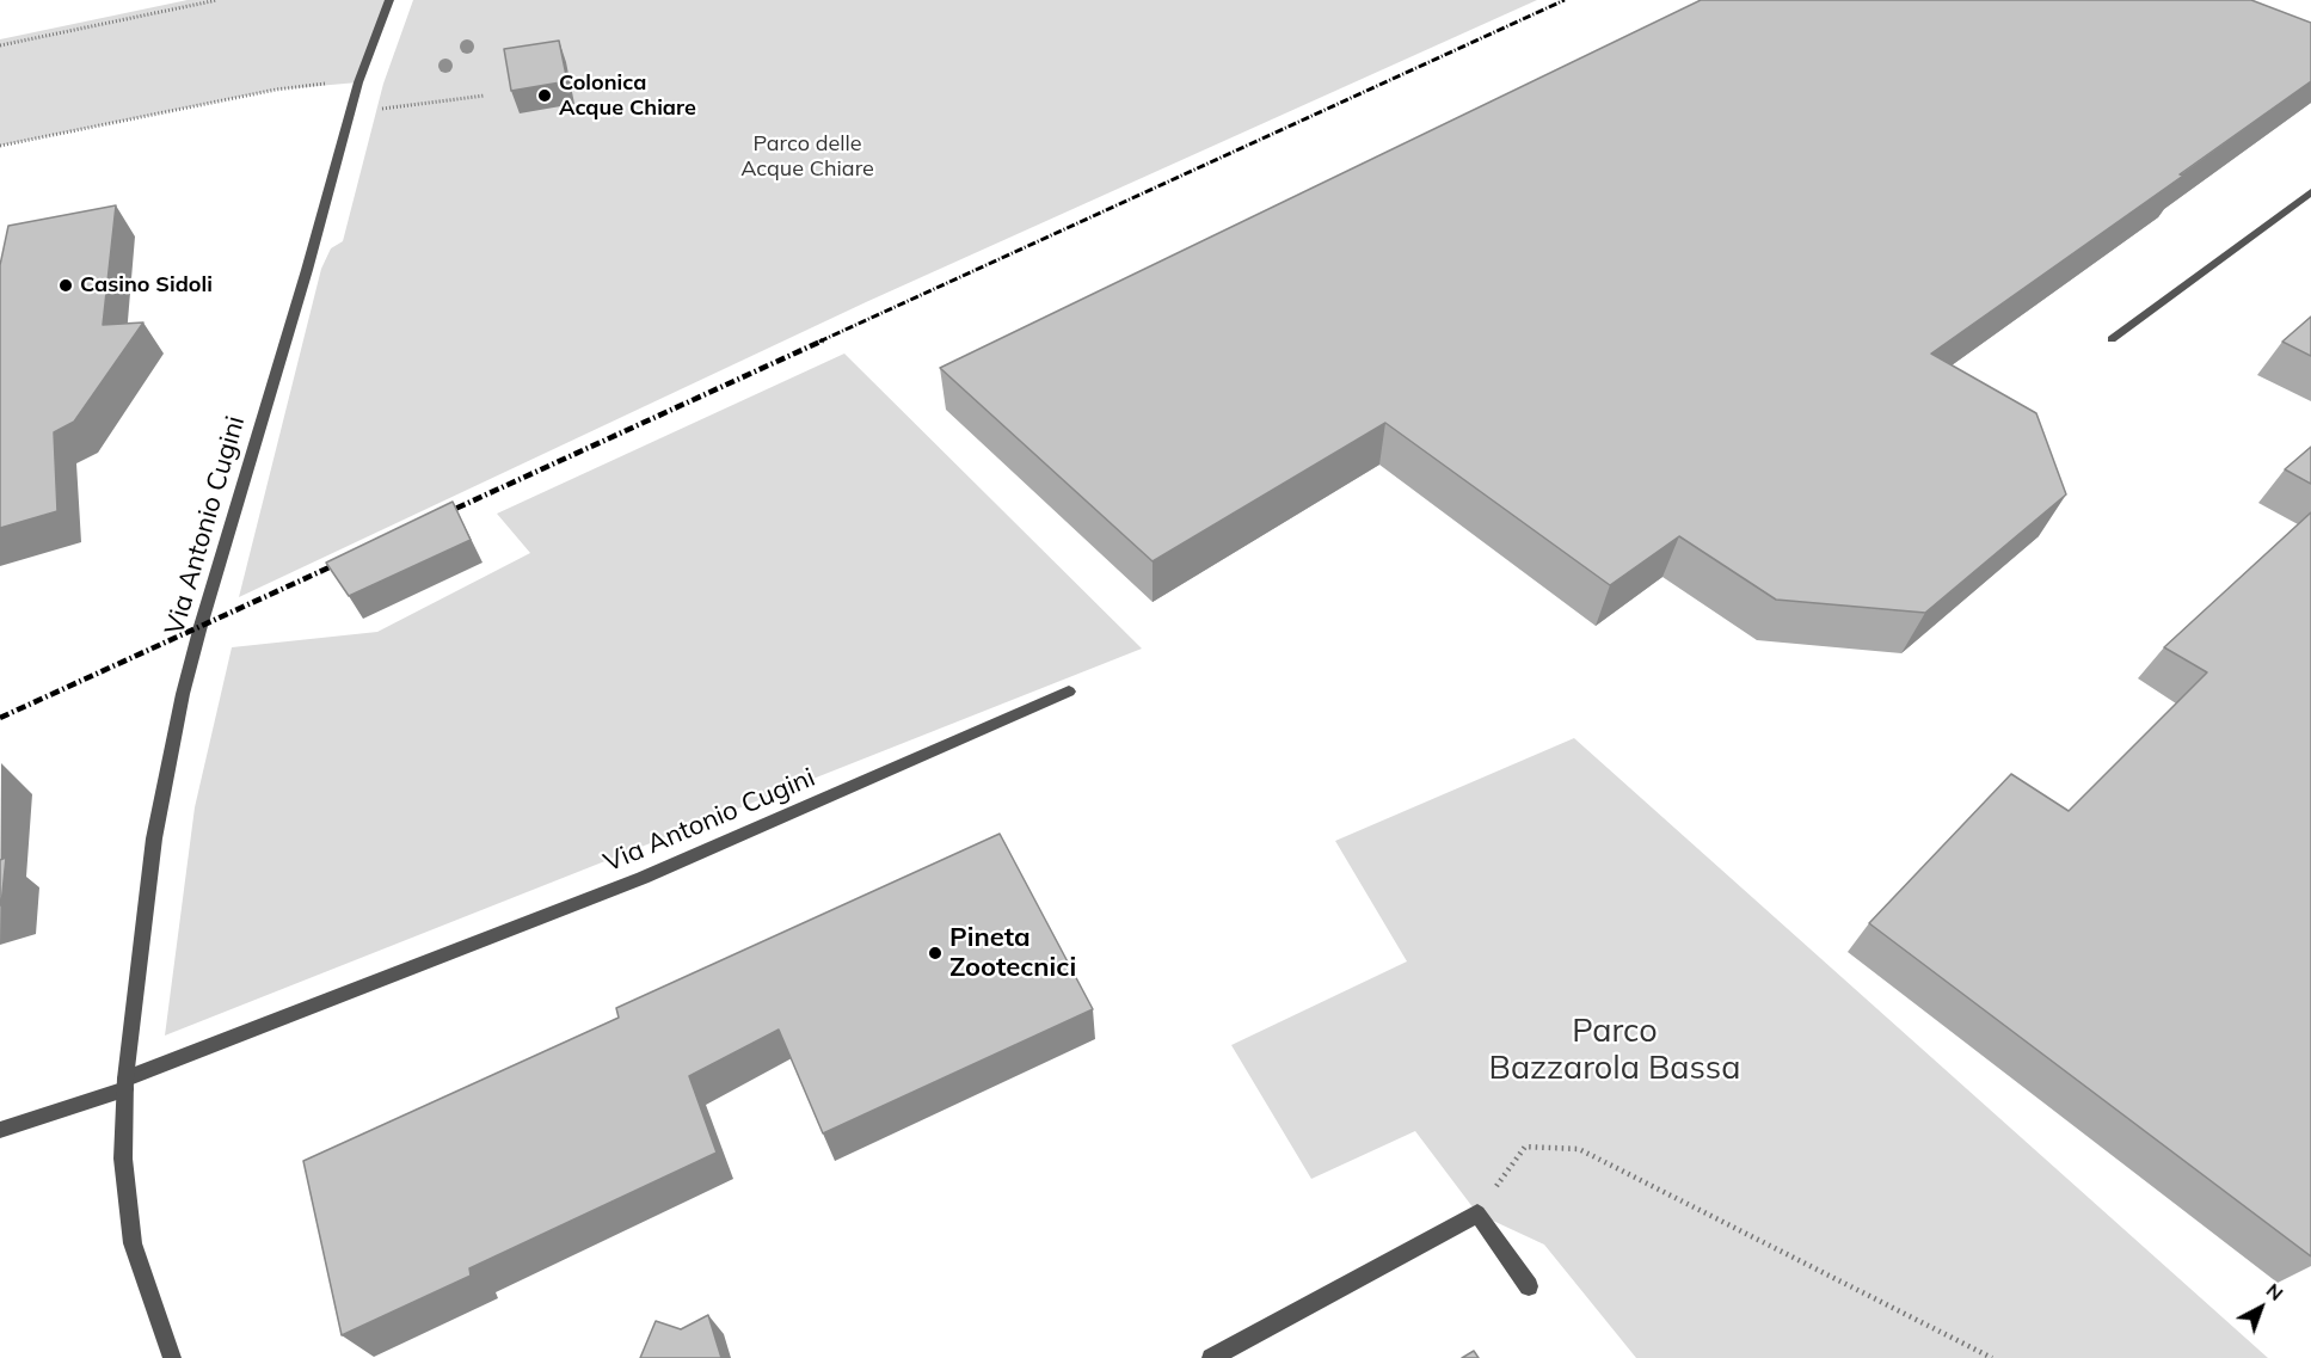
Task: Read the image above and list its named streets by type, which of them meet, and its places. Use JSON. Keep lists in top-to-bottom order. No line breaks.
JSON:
{"streets":{"street":["Via Antonio Cugini"]},"parks":["Parco delle Acque Chiare","Parco Bazzarola Bassa"],"places":["Colonica Acque Chiare","Casino Sidoli","Pineta Zootecnici"],"north":"top right"}
